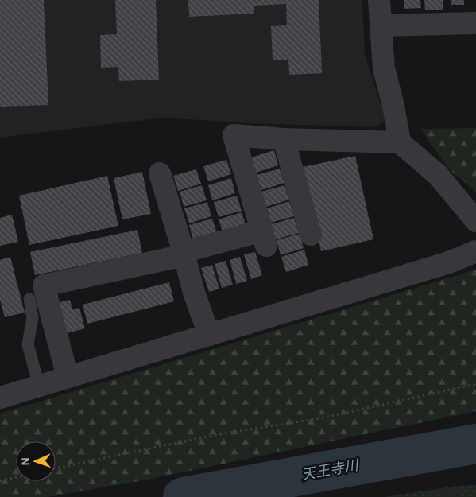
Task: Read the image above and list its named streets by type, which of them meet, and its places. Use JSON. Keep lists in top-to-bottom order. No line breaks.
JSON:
{"water":["天王寺川"],"north":"left"}
